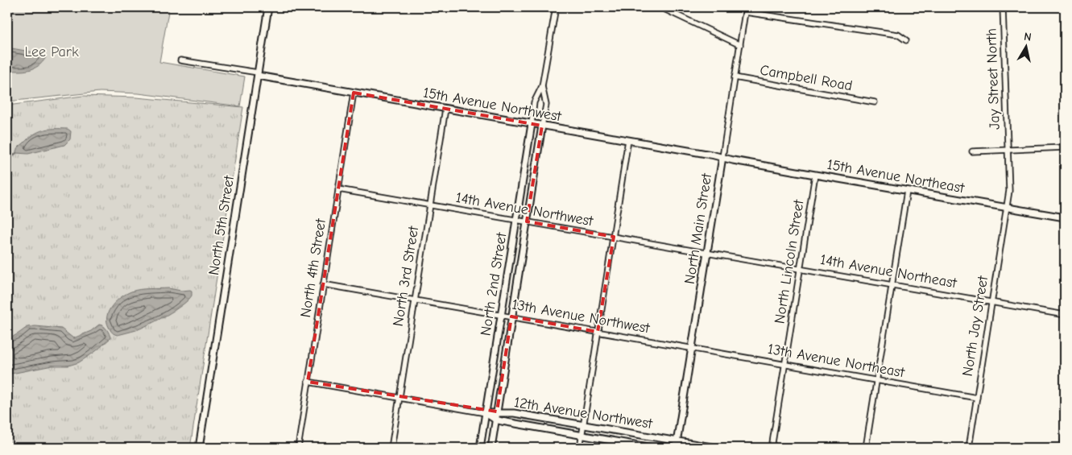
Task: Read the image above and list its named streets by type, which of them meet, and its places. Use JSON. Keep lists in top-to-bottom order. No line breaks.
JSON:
{"streets":{"street":["Campbell Road","Jay Street North","15th Avenue Northwest","15th Avenue Northeast","14th Avenue Northwest","North 5th Street","North Main Street","North Lincoln Street","North 4th Street","14th Avenue Northeast","North 3rd Street","North 2nd Street","13th Avenue Northwest","North Jay Street","13th Avenue Northeast","12th Avenue Northwest"]},"crossings":[["Campbell Road","North Main Street"],["Jay Street North","15th Avenue Northeast"],["Jay Street North","North Jay Street"],["15th Avenue Northwest","15th Avenue Northeast"],["15th Avenue Northwest","North 5th Street"],["15th Avenue Northwest","North Main Street"],["15th Avenue Northwest","North 4th Street"],["15th Avenue Northwest","North 3rd Street"],["15th Avenue Northwest","North 2nd Street"],["15th Avenue Northeast","North Main Street"],["15th Avenue Northeast","North Lincoln Street"],["15th Avenue Northeast","North Jay Street"],["14th Avenue Northwest","North Main Street"],["14th Avenue Northwest","North 4th Street"],["14th Avenue Northwest","14th Avenue Northeast"],["14th Avenue Northwest","North 3rd Street"],["14th Avenue Northwest","North 2nd Street"],["North Main Street","14th Avenue Northeast"],["North Main Street","13th Avenue Northwest"],["North Main Street","13th Avenue Northeast"],["North Main Street","12th Avenue Northwest"],["North Lincoln Street","14th Avenue Northeast"],["North Lincoln Street","13th Avenue Northeast"],["North 4th Street","13th Avenue Northwest"],["North 4th Street","12th Avenue Northwest"],["14th Avenue Northeast","North Jay Street"],["North 3rd Street","13th Avenue Northwest"],["North 3rd Street","12th Avenue Northwest"],["North 2nd Street","13th Avenue Northwest"],["North 2nd Street","12th Avenue Northwest"],["13th Avenue Northwest","13th Avenue Northeast"],["North Jay Street","13th Avenue Northeast"]],"parks":["Lee Park"],"north":"top"}
